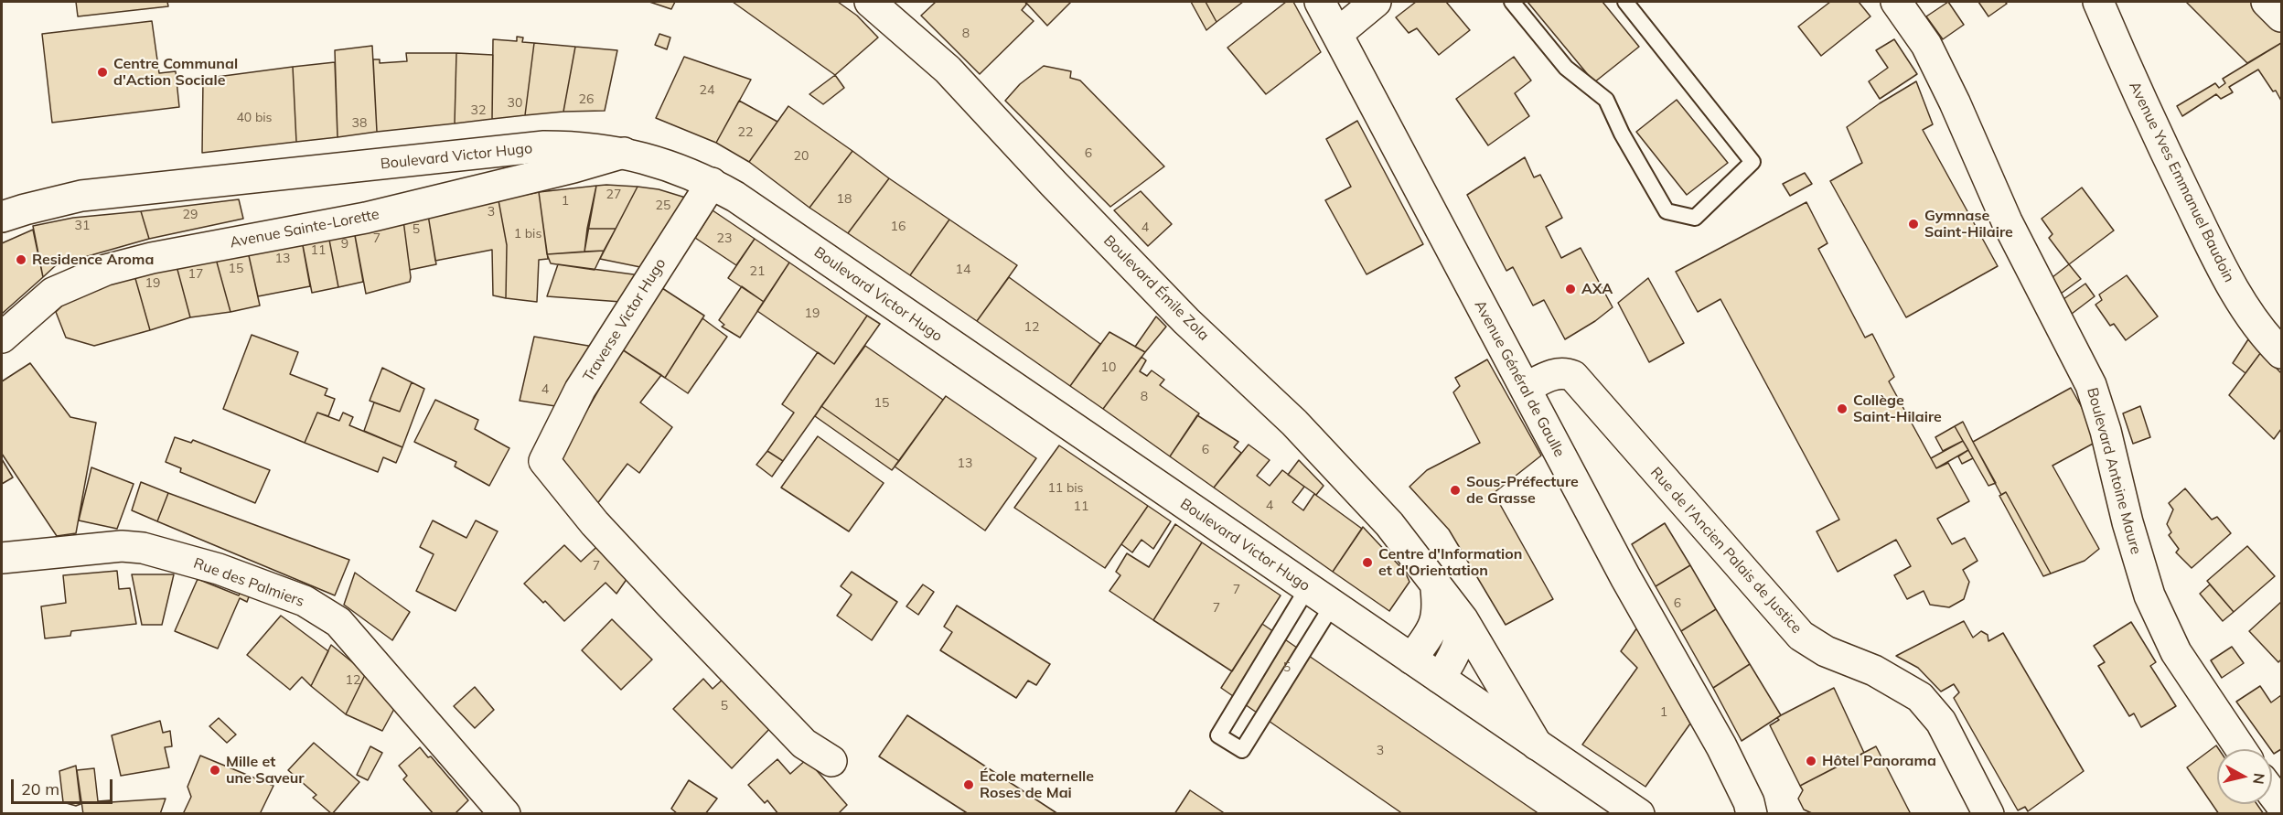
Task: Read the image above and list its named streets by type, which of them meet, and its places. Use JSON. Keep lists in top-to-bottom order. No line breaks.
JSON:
{"streets":{"main road":["Boulevard Victor Hugo","Avenue Yves Emmanuel Baudoin","Avenue Sainte-Lorette","Boulevard Émile Zola","Traverse Victor Hugo","Avenue Général de Gaulle","Boulevard Antoine Maure","Rue de l'Ancien Palais de Justice","Rue des Palmiers"]},"crossings":[["Boulevard Victor Hugo","Avenue Sainte-Lorette"],["Boulevard Victor Hugo","Boulevard Émile Zola"],["Boulevard Victor Hugo","Traverse Victor Hugo"],["Avenue Général de Gaulle","Rue de l'Ancien Palais de Justice"]],"places":["Centre Communal d'Action Sociale","Gymnase Saint-Hilaire","Residence Aroma","AXA","Collège Saint-Hilaire","Sous-Préfecture de Grasse","Centre d'Information et d'Orientation","Hôtel Panorama","Mille et une Saveur","École maternelle Roses de Mai"],"house_numbers":["8","24","26","30","32","40 bis","38","22","6","20","27","18","1","25","3","29","31","16","4","5","1 bis","7","23","9","11","13","15","14","21","17","19","19","12","10","4","8","15","6","13","11 bis","4","11","7","7","6","7","5","12","5","1","3"],"scale_bar":"20 m","north":"right"}
